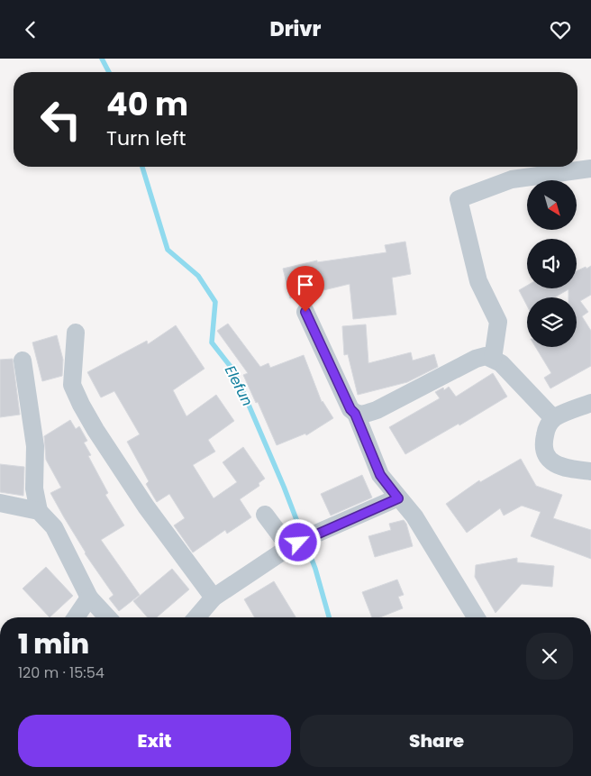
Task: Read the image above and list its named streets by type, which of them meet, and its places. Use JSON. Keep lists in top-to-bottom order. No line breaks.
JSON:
{"water":["Elefun"],"north":"bottom right","page":{"header":"Drivr","turn":["40 m","Turn left"],"heading":["1 min","120 m · 15:54"],"buttons":["Exit","Share"]}}
